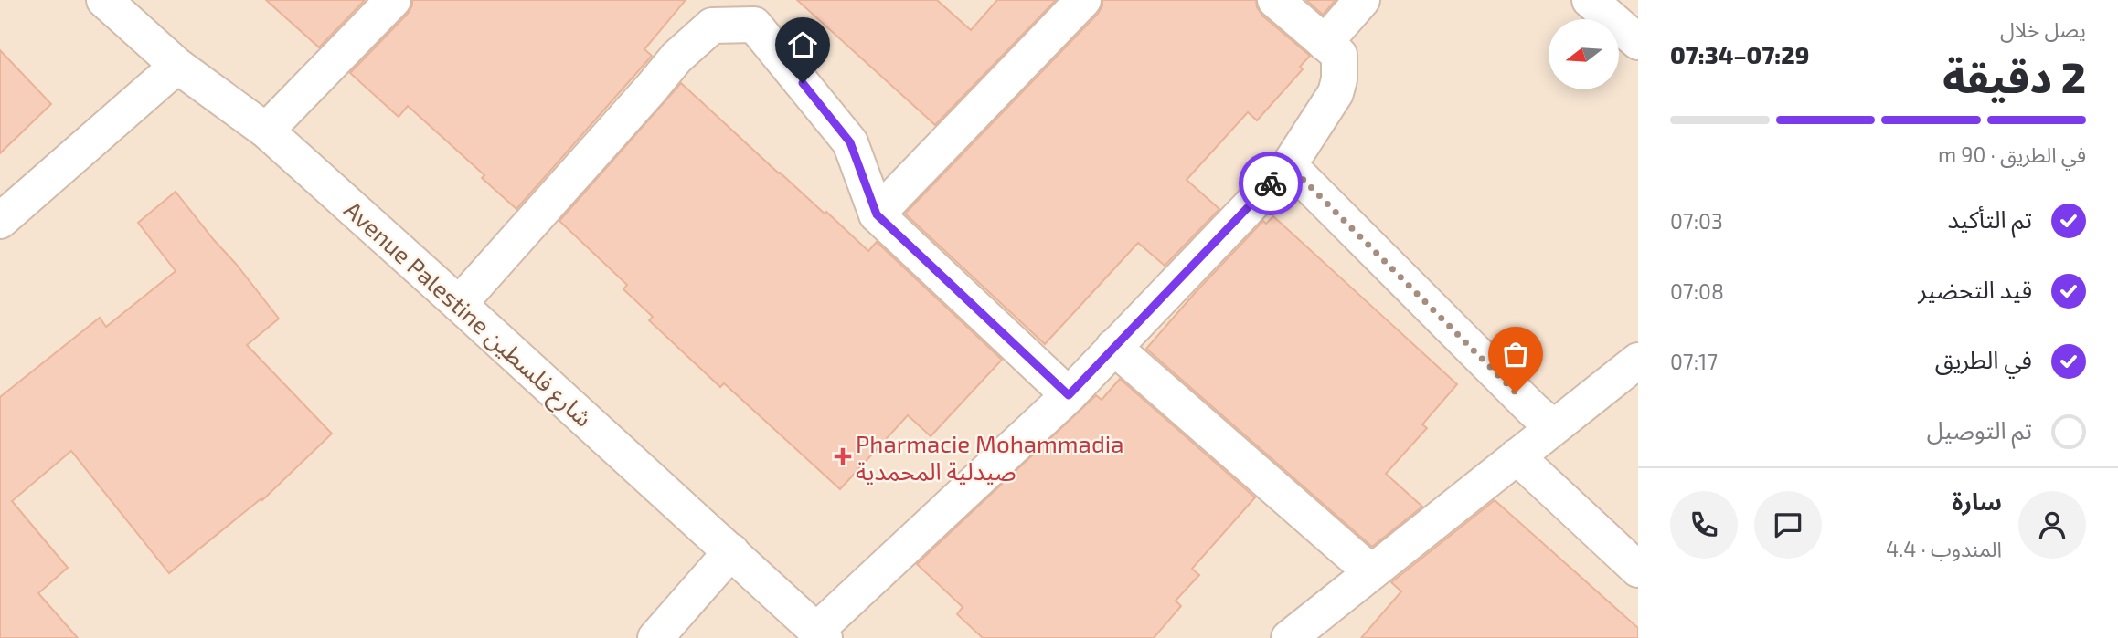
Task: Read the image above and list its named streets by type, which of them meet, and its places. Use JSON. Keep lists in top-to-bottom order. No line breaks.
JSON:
{"streets":{"street":["Avenue Palestine شارع فلسطين"]},"places":{"health":["Pharmacie Mohammadia صيدلية المحمدية"]},"north":"left","page":{"heading":["2 دقيقة","يصل خلال","07:29–07:34"],"panel":["سارة","المندوب · 4.4"],"bar":"في الطريق · 90 m","list":[["تم التأكيد","07:03"],["قيد التحضير","07:08"],["في الطريق","07:17"],"تم التوصيل"]}}
